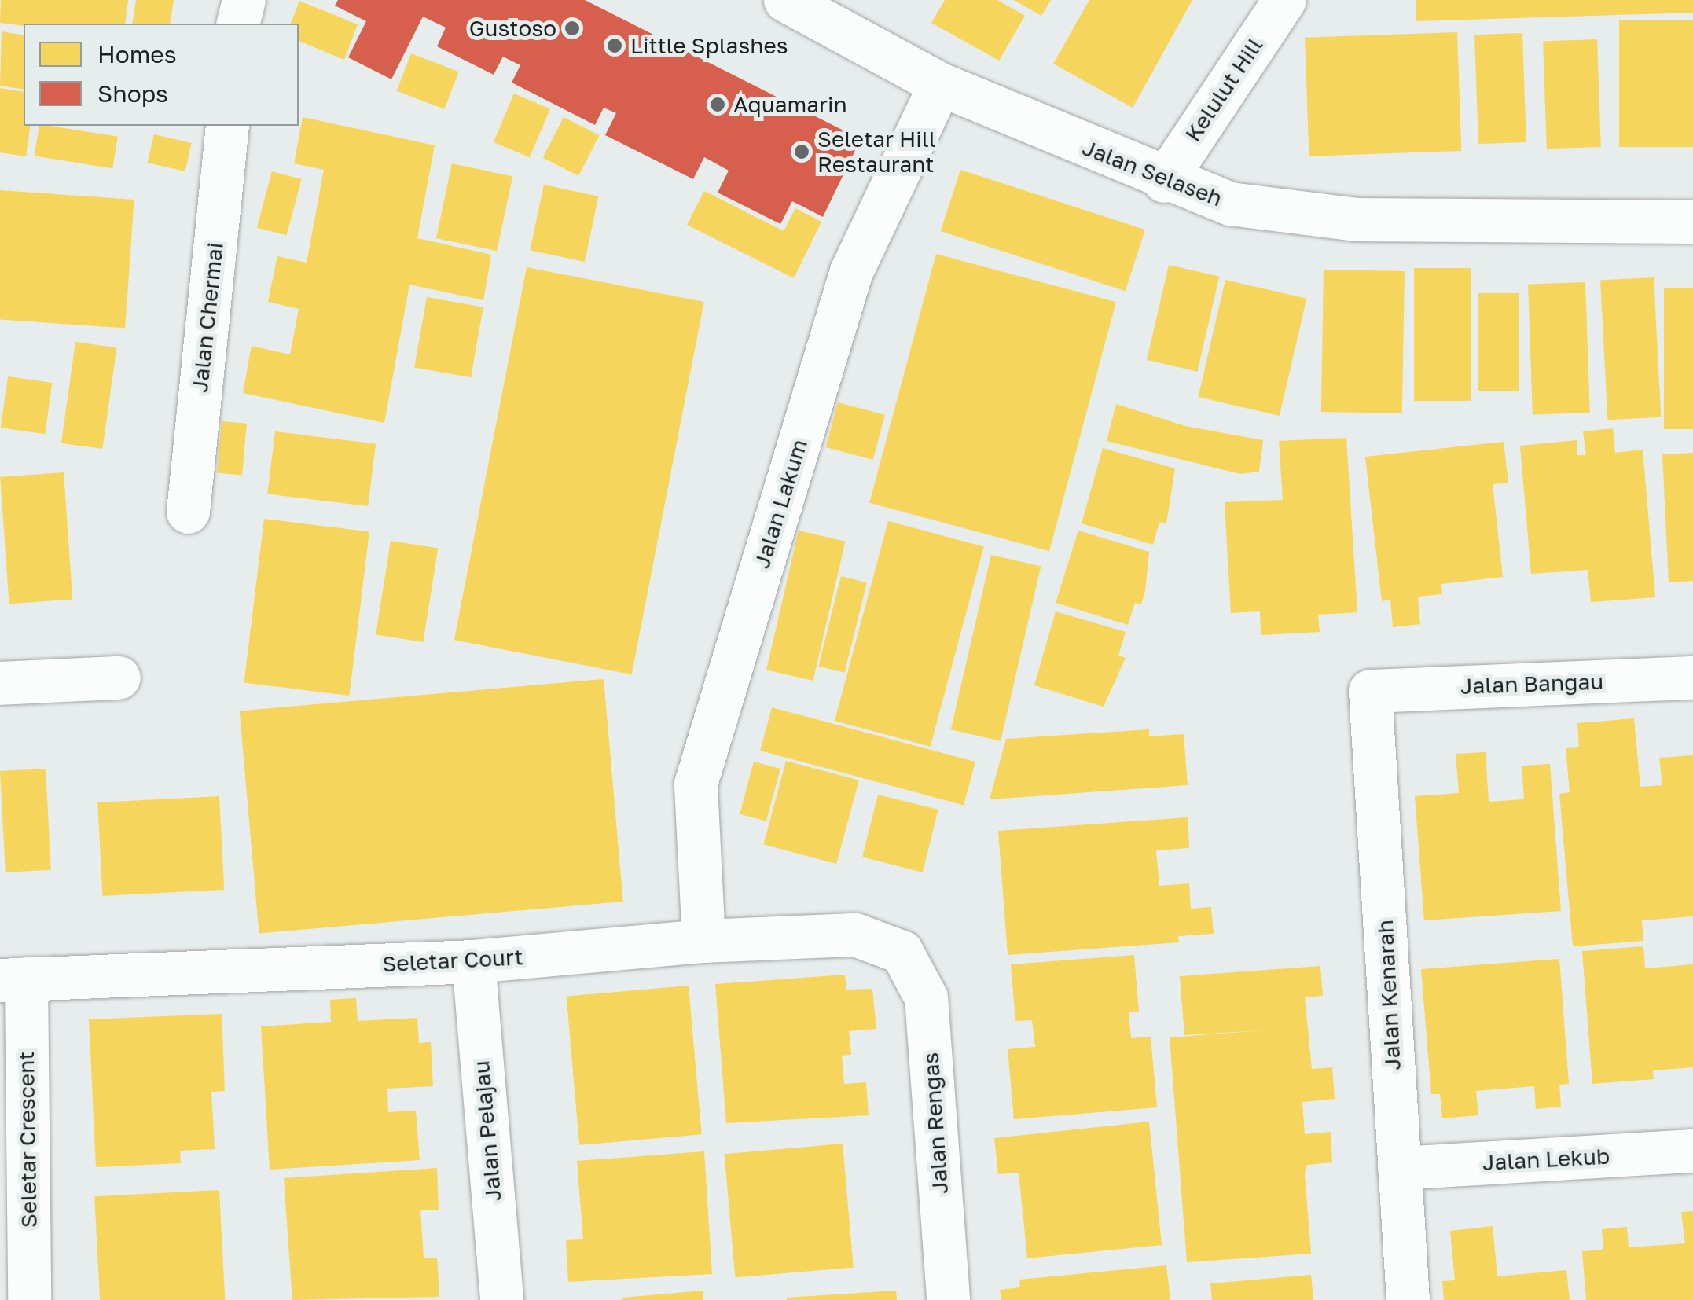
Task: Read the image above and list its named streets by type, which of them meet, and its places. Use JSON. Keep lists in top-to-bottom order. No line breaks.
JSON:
{"streets":{"street":["Kelulut Hill","Jalan Selaseh","Jalan Chermai","Jalan Lakum","Jalan Bangau","Seletar Court","Jalan Kenarah","Jalan Rengas","Jalan Pelajau","Seletar Crescent","Jalan Lekub"]},"crossings":[["Kelulut Hill","Jalan Selaseh"],["Jalan Selaseh","Jalan Lakum"],["Jalan Lakum","Seletar Court"],["Jalan Bangau","Jalan Kenarah"],["Seletar Court","Jalan Rengas"],["Seletar Court","Jalan Pelajau"],["Seletar Court","Seletar Crescent"],["Jalan Kenarah","Jalan Lekub"]],"places":["Gustoso","Little Splashes","Aquamarin","Seletar Hill Restaurant"],"legend":["Homes","Shops"]}
